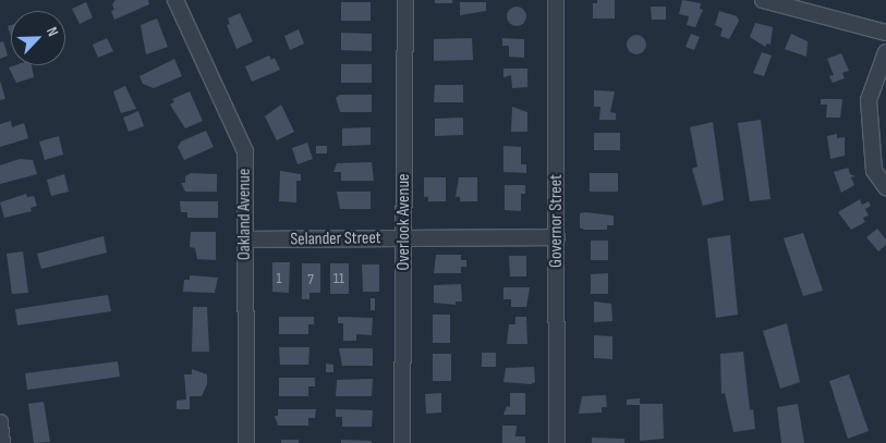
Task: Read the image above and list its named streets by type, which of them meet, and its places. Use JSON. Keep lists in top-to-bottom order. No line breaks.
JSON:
{"streets":{"street":["Oakland Avenue","Governor Street","Overlook Avenue","Selander Street"]},"crossings":[["Oakland Avenue","Selander Street"],["Governor Street","Selander Street"],["Overlook Avenue","Selander Street"]],"house_numbers":["1","11","7"],"north":"top right"}
